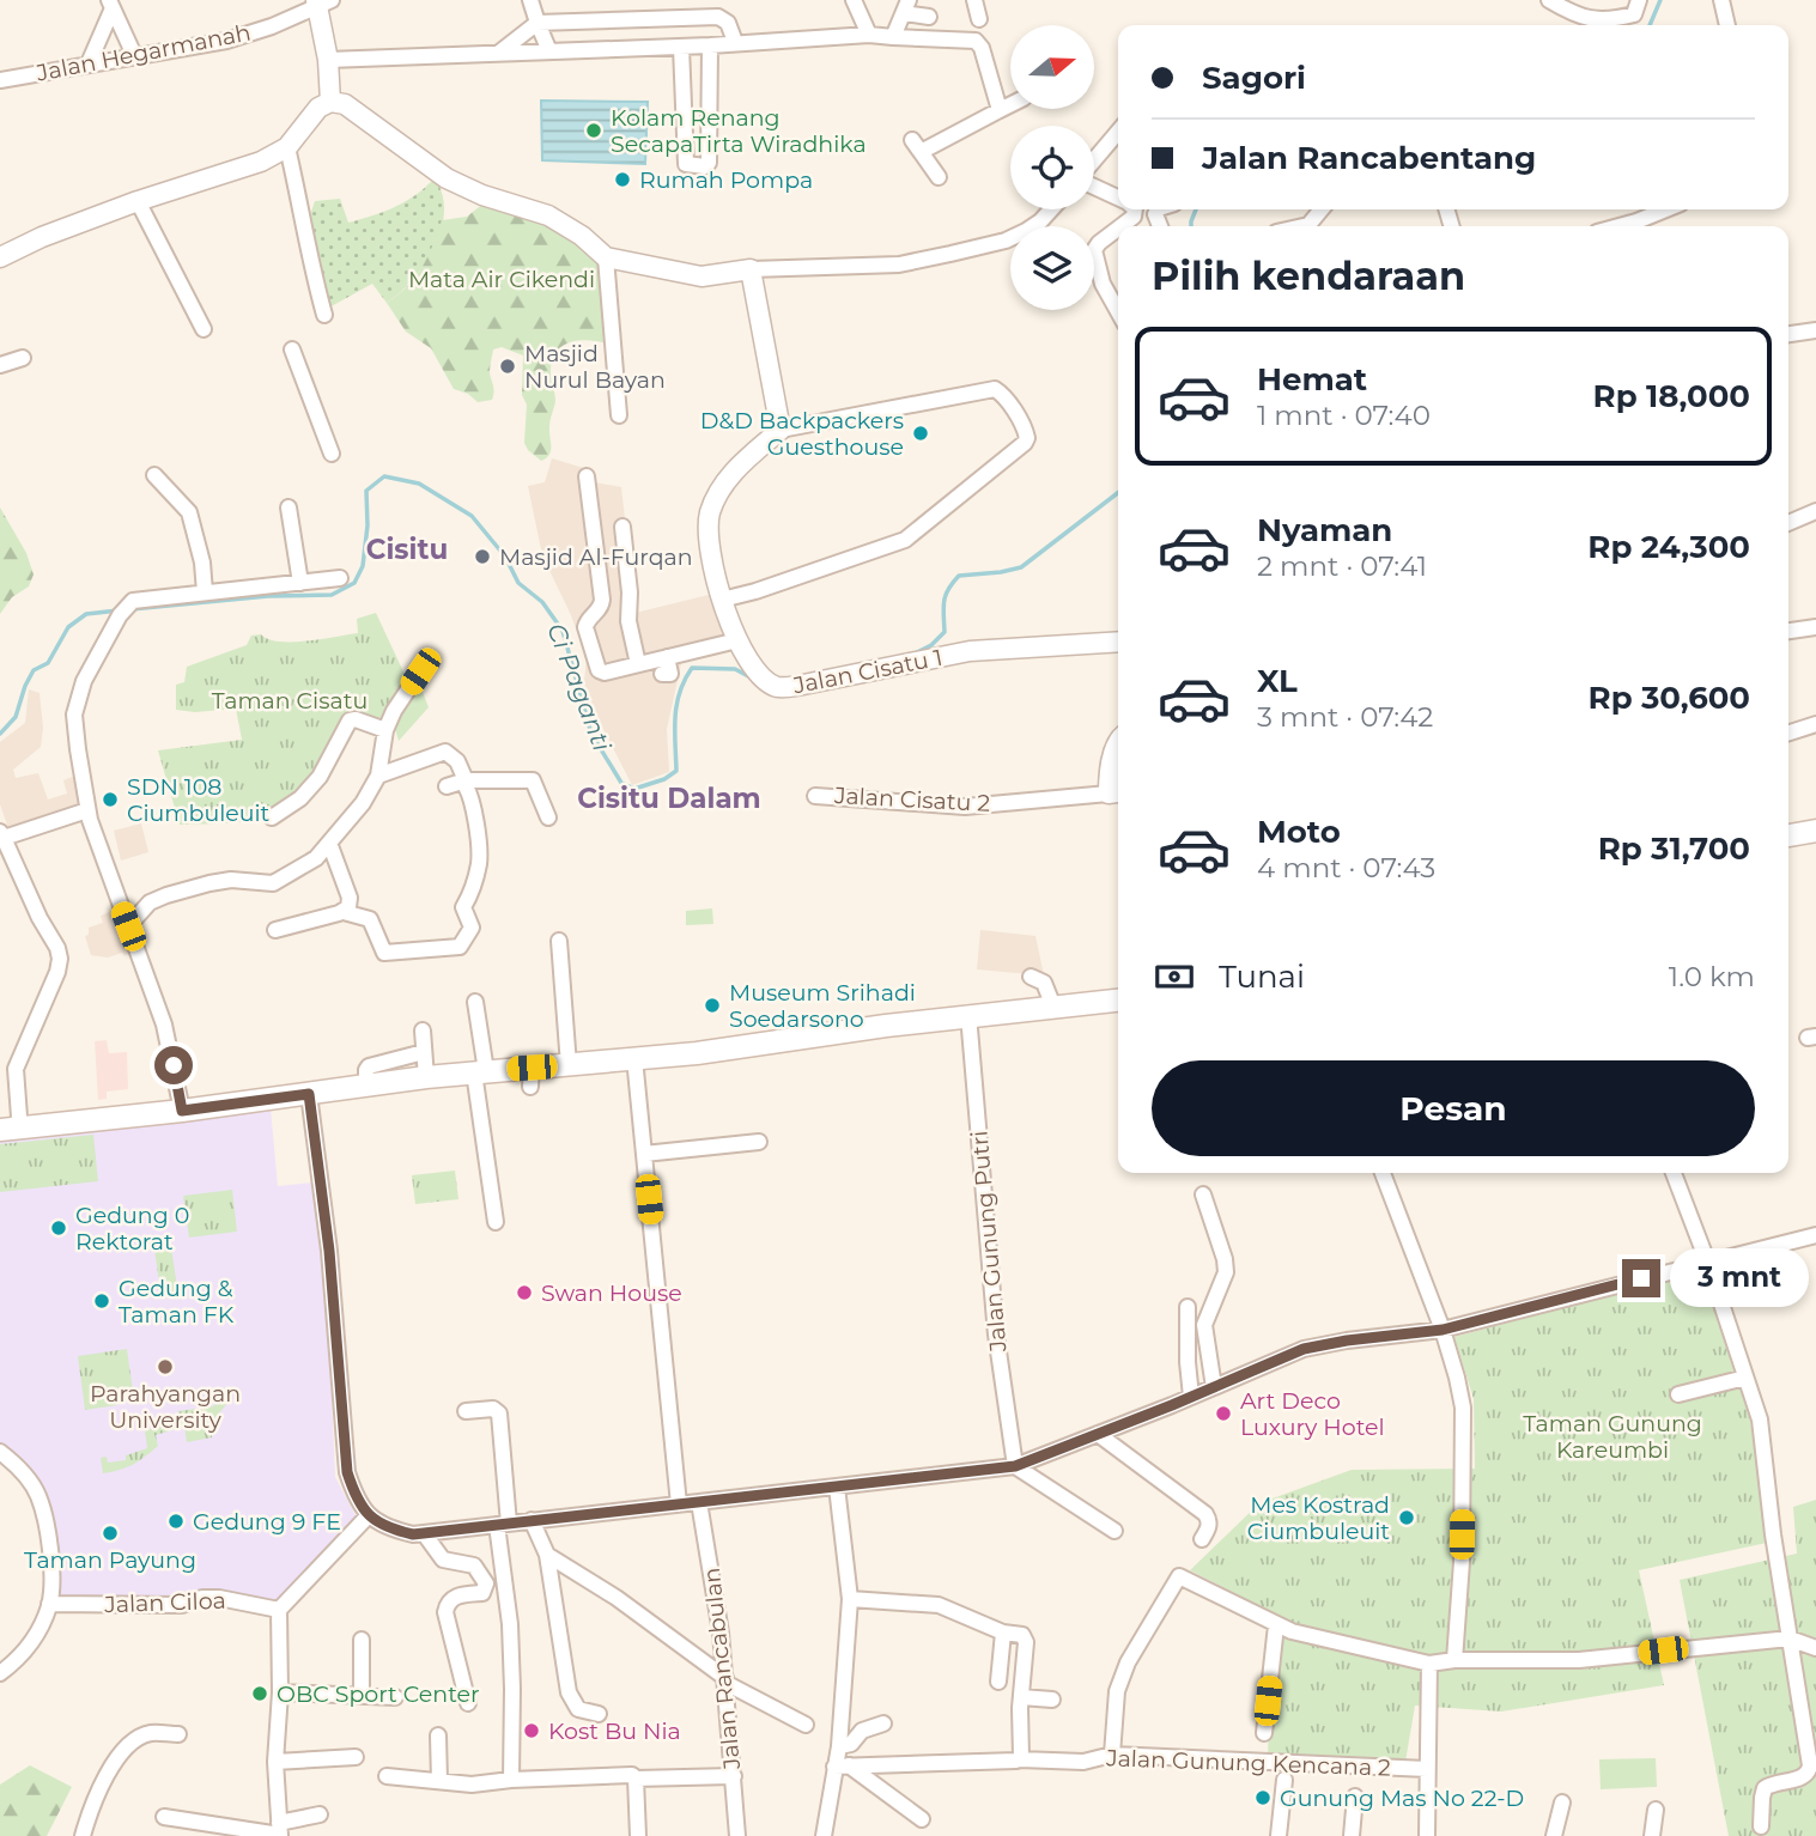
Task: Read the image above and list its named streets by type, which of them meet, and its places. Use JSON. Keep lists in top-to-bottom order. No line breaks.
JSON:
{"streets":{"street":["Jalan Hegarmanah","Jalan Cisatu 1","Jalan Cisatu 2","Jalan Gunung Putri","Jalan Ciloa","Jalan Rancabulan","Jalan Gunung Kencana 2"]},"districts":["Cisitu","Cisitu Dalam"],"water":["Ci Paganti"],"parks":["Mata Air Cikendi","Taman Cisatu","Taman Gunung Kareumbi"],"places":["Kolam Renang SecapaTirta Wiradhika","Rumah Pompa","Masjid Nurul Bayan","D&D Backpackers Guesthouse","Masjid Al-Furqan","SDN 108 Ciumbuleuit","Museum Srihadi Soedarsono","Gedung 0 Rektorat","Swan House","Gedung & Taman FK","Parahyangan University","Art Deco Luxury Hotel","Mes Kostrad Ciumbuleuit","Gedung 9 FE","Taman Payung","OBC Sport Center","Kost Bu Nia","Gunung Mas No 22-D"],"north":"right","page":{"banner":["Sagori","Jalan Rancabentang"],"heading":"Pilih kendaraan","list":[{"name":"Hemat","note":"1 mnt · 07:40","value":"Rp 18,000"},{"name":"Nyaman","note":"2 mnt · 07:41","value":"Rp 24,300"},{"name":"XL","note":"3 mnt · 07:42","value":"Rp 30,600"},{"name":"Moto","note":"4 mnt · 07:43","value":"Rp 31,700"}],"pay":["Tunai","1.0 km"],"buttons":"Pesan","bubble":"3 mnt"}}
